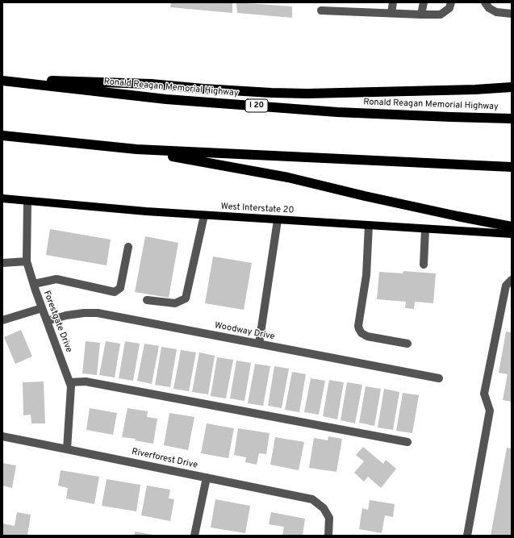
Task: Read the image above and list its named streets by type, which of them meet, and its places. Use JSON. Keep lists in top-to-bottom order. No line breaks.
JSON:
{"streets":{"highway":["Ronald Reagan Memorial Highway","I 20"],"main road":["West Interstate 20"],"street":["Forestgate Drive","Woodway Drive","Riverforest Drive"]},"crossings":[["West Interstate 20","Forestgate Drive"],["Forestgate Drive","Woodway Drive"],["Forestgate Drive","Riverforest Drive"]]}
